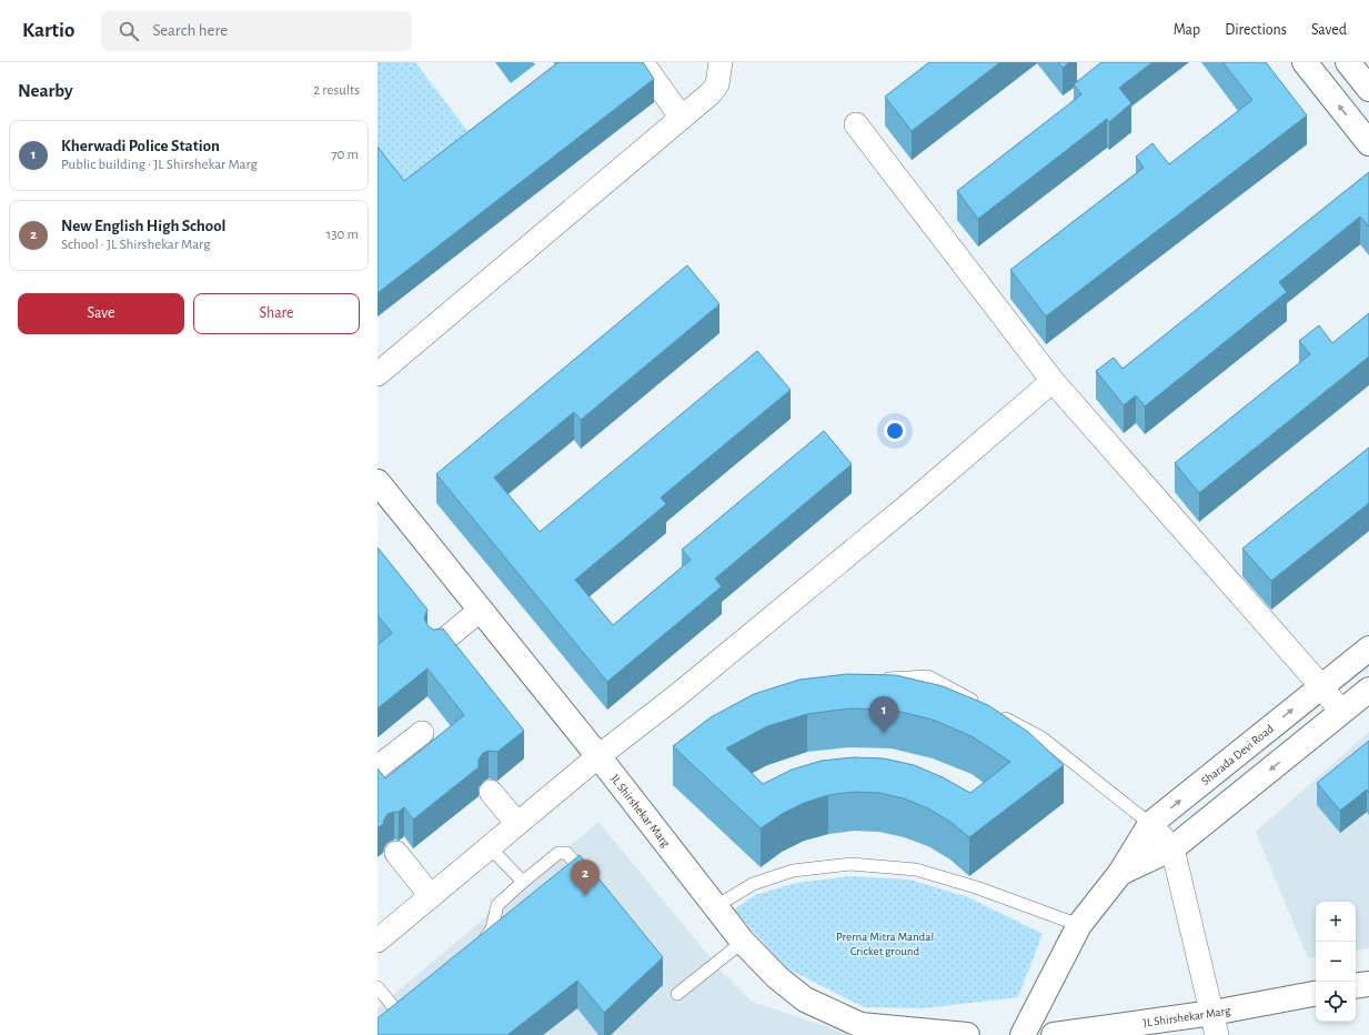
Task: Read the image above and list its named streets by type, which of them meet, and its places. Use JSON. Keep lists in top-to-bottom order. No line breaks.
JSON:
{"streets":{"street":["Sharada Devi Road","JL Shirshekar Marg"]},"parks":["Prerna Mitra Mandal Cricket ground"],"page":{"header":"Kartio","search":"Search here","nav":["Map","Directions","Saved"],"heading":["Nearby","2 results"],"list":[{"mark":"1","name":"Kherwadi Police Station","note":"Public building · JL Shirshekar Marg","value":"70 m"},{"mark":"2","name":"New English High School","note":"School · JL Shirshekar Marg","value":"130 m"}],"buttons":["Save","Share"],"pins":["1","2"],"map_buttons":["+","−"]}}
